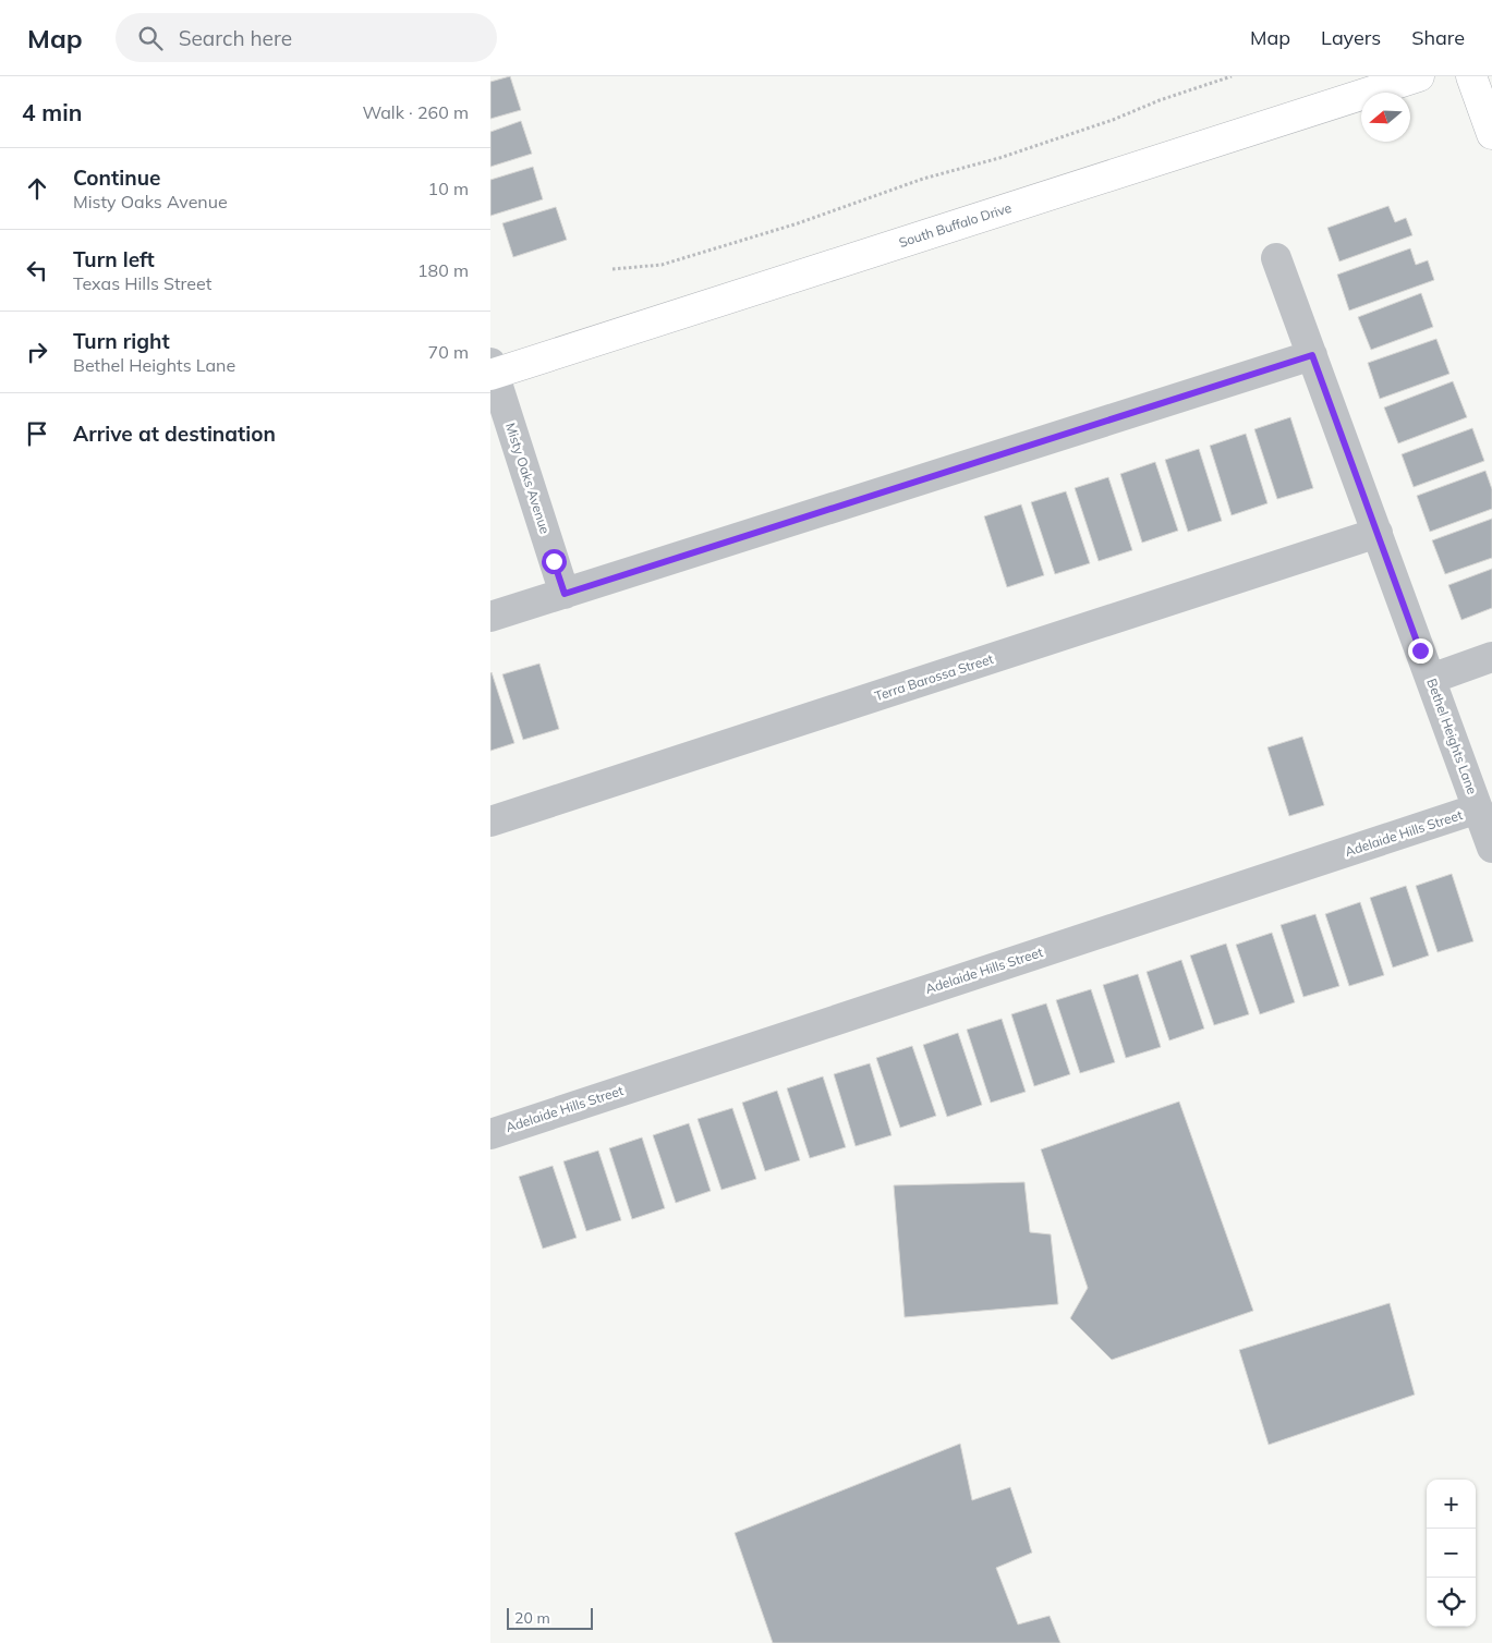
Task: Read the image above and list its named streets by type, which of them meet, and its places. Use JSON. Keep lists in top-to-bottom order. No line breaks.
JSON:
{"streets":{"main road":["South Buffalo Drive"],"street":["Misty Oaks Avenue","Terra Barossa Street","Bethel Heights Lane","Adelaide Hills Street"]},"crossings":[["South Buffalo Drive","Misty Oaks Avenue"],["Terra Barossa Street","Bethel Heights Lane"],["Bethel Heights Lane","Adelaide Hills Street"]],"scale_bar":"20 m","north":"left","page":{"header":"Map","search":"Search here","nav":["Map","Layers","Share"],"heading":["4 min","Walk · 260 m"],"list":[["Continue","Misty Oaks Avenue","10 m"],["Turn left","Texas Hills Street","180 m"],["Turn right","Bethel Heights Lane","70 m"],"Arrive at destination"],"map_buttons":["+","−"],"scale":"20 m"}}
